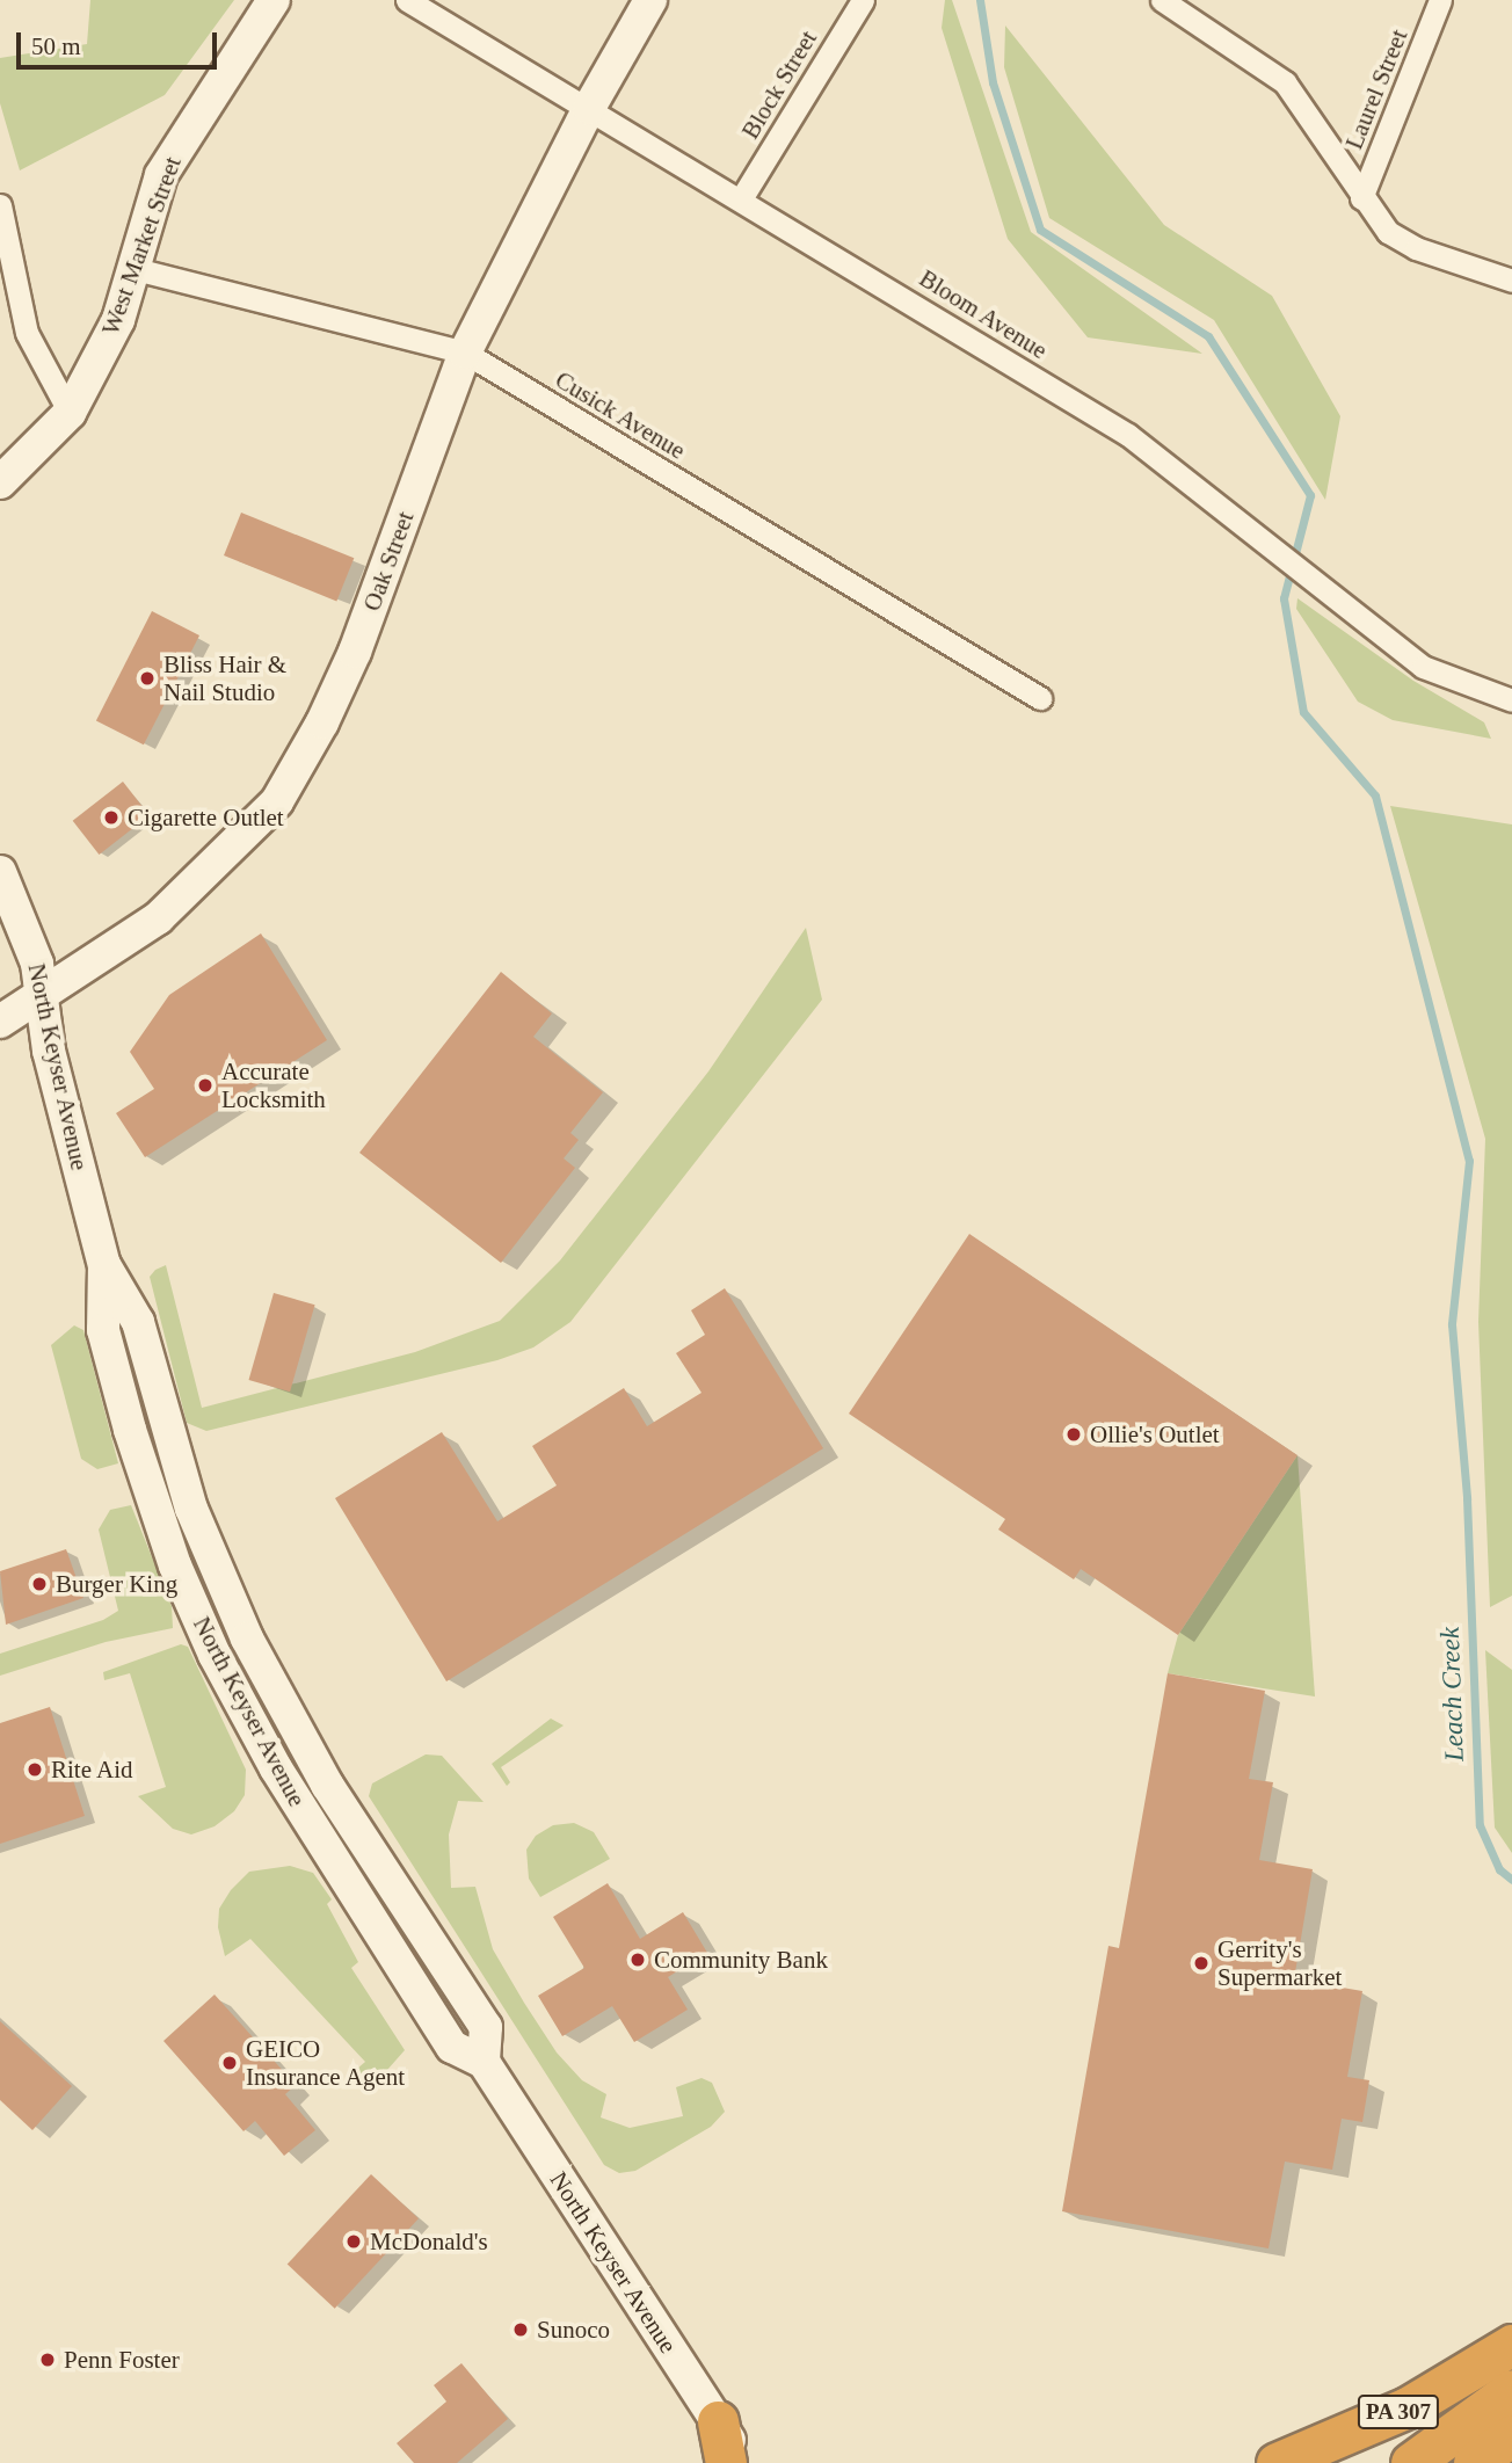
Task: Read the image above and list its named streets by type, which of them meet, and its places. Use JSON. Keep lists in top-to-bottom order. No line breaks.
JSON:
{"streets":{"highway":["PA 307"],"main road":["West Market Street","Oak Street","North Keyser Avenue"],"street":["Block Street","Laurel Street","Bloom Avenue","Cusick Avenue"]},"crossings":[["Block Street","Bloom Avenue"],["West Market Street","Cusick Avenue"],["Bloom Avenue","Oak Street"],["Cusick Avenue","Oak Street"],["Oak Street","North Keyser Avenue"]],"water":["Leach Creek"],"places":["Bliss Hair & Nail Studio","Cigarette Outlet","Accurate Locksmith","Ollie's Outlet","Burger King","Rite Aid","Community Bank","Gerrity's Supermarket","GEICO Insurance Agent","McDonald's","Sunoco","Penn Foster"],"scale_bar":"50 m"}
